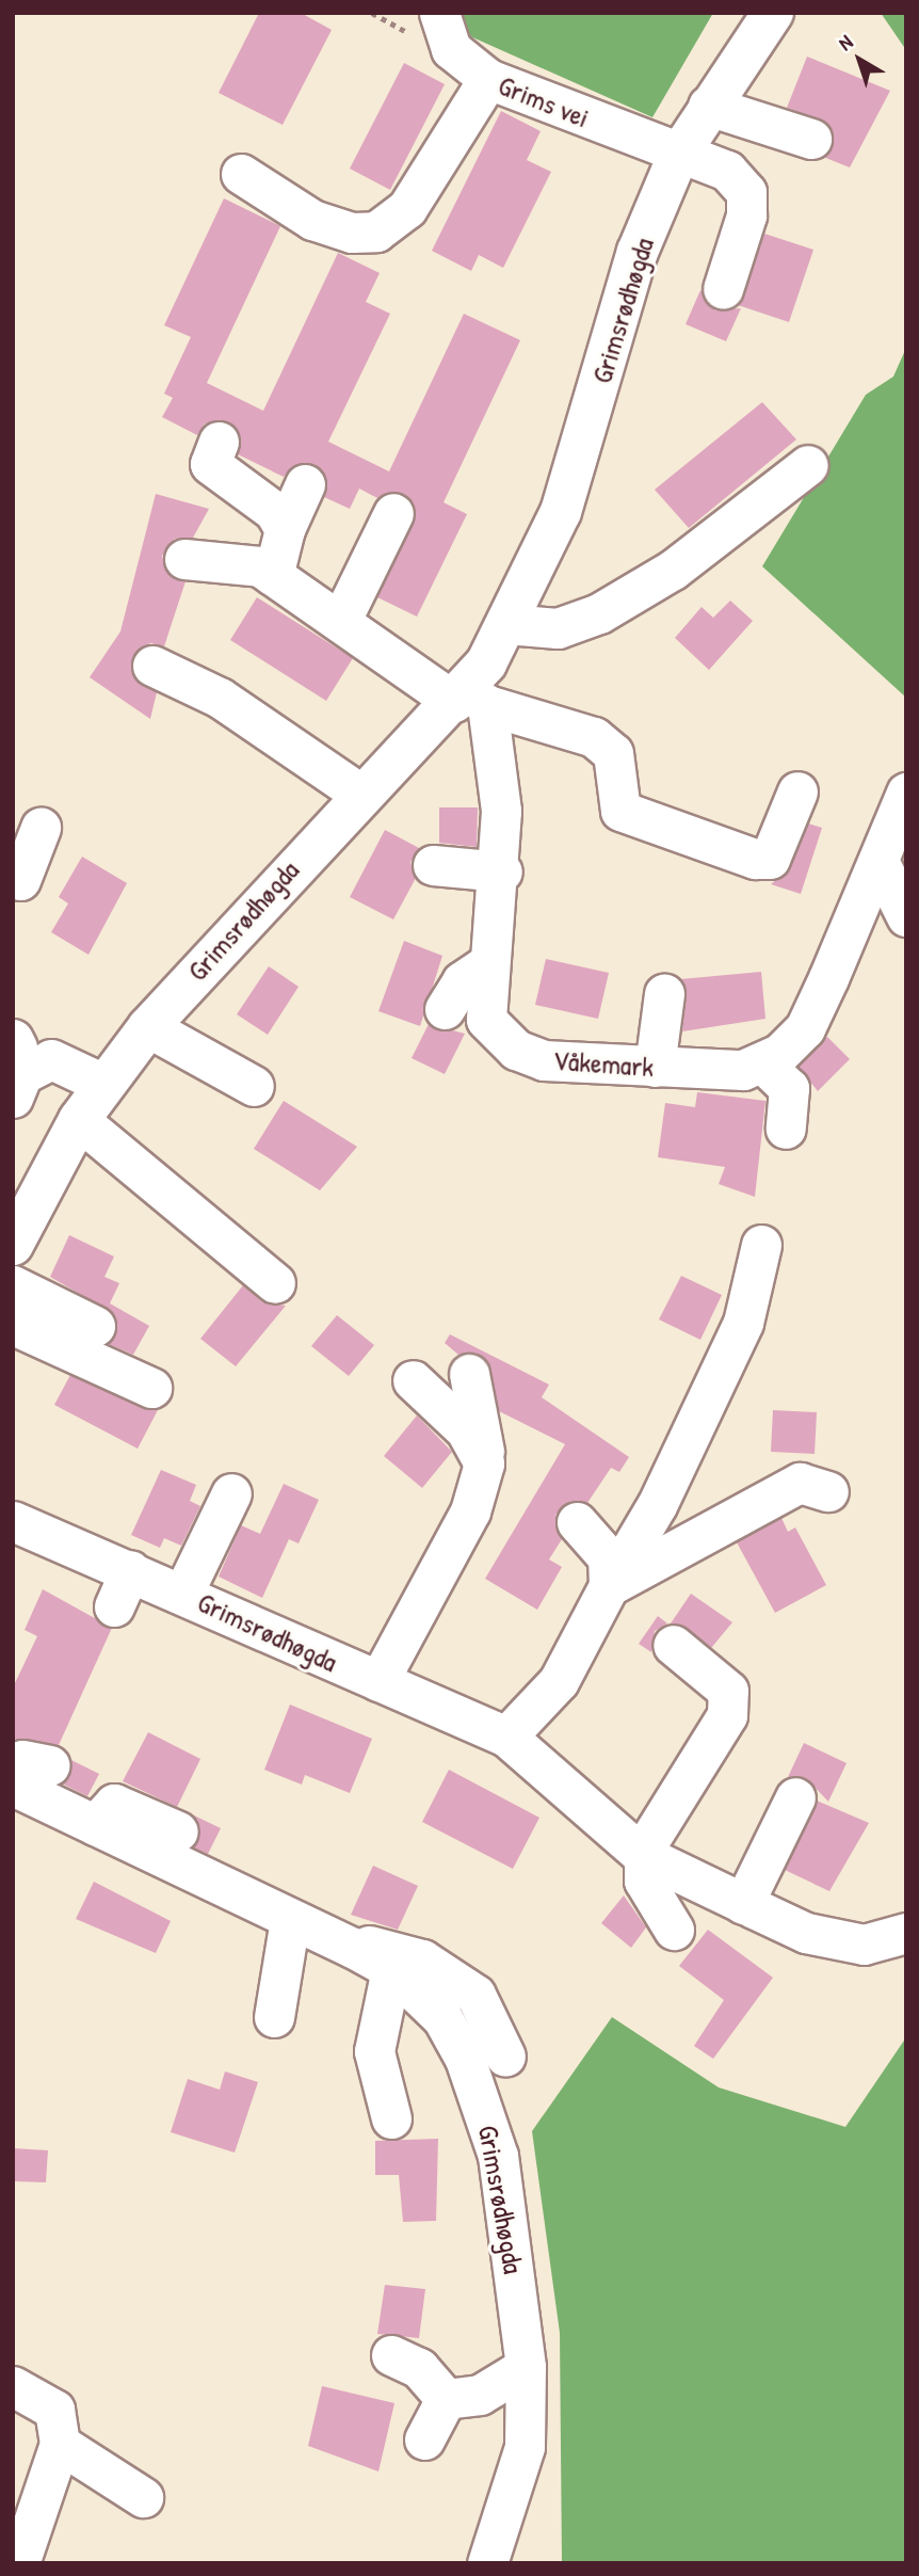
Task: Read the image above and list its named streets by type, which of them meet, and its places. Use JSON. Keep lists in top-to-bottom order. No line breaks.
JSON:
{"streets":{"main road":["Grimsrødhøgda"],"street":["Grims vei","Våkemark"]},"crossings":[["Grims vei","Grimsrødhøgda"],["Grimsrødhøgda","Våkemark"]],"north":"top left"}
